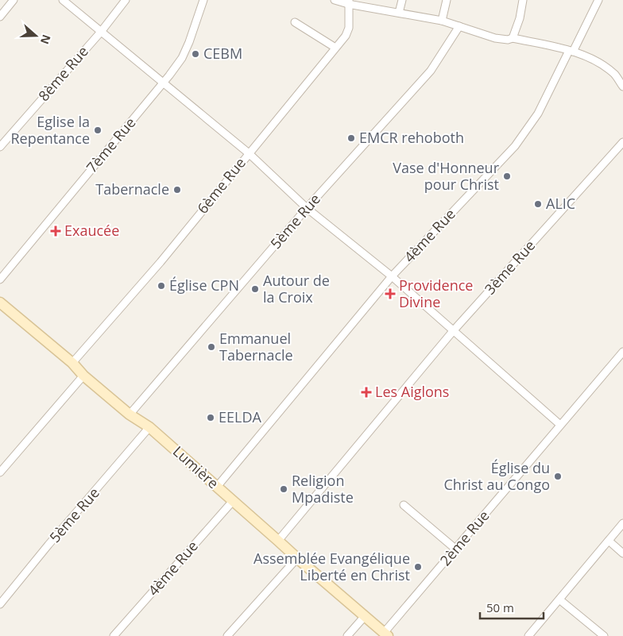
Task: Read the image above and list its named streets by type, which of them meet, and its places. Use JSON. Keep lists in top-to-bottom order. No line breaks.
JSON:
{"streets":{"street":["8ème Rue","7ème Rue","6ème Rue","5ème Rue","4ème Rue","3ème Rue","Lumière","2ème Rue"]},"crossings":[["6ème Rue","Lumière"],["5ème Rue","Lumière"],["4ème Rue","Lumière"],["3ème Rue","Lumière"],["Lumière","2ème Rue"]],"places":{"other":["CEBM","Eglise la Repentance","EMCR rehoboth","Vase d'Honneur pour Christ","Tabernacle","ALIC","Église CPN","Autour de la Croix","Emmanuel Tabernacle","EELDA","Église du Christ au Congo","Religion Mpadiste","Assemblée Evangélique Liberté en Christ"],"health":["Exaucée","Providence Divine","Les Aiglons"]},"scale_bar":"50 m","north":"right"}
